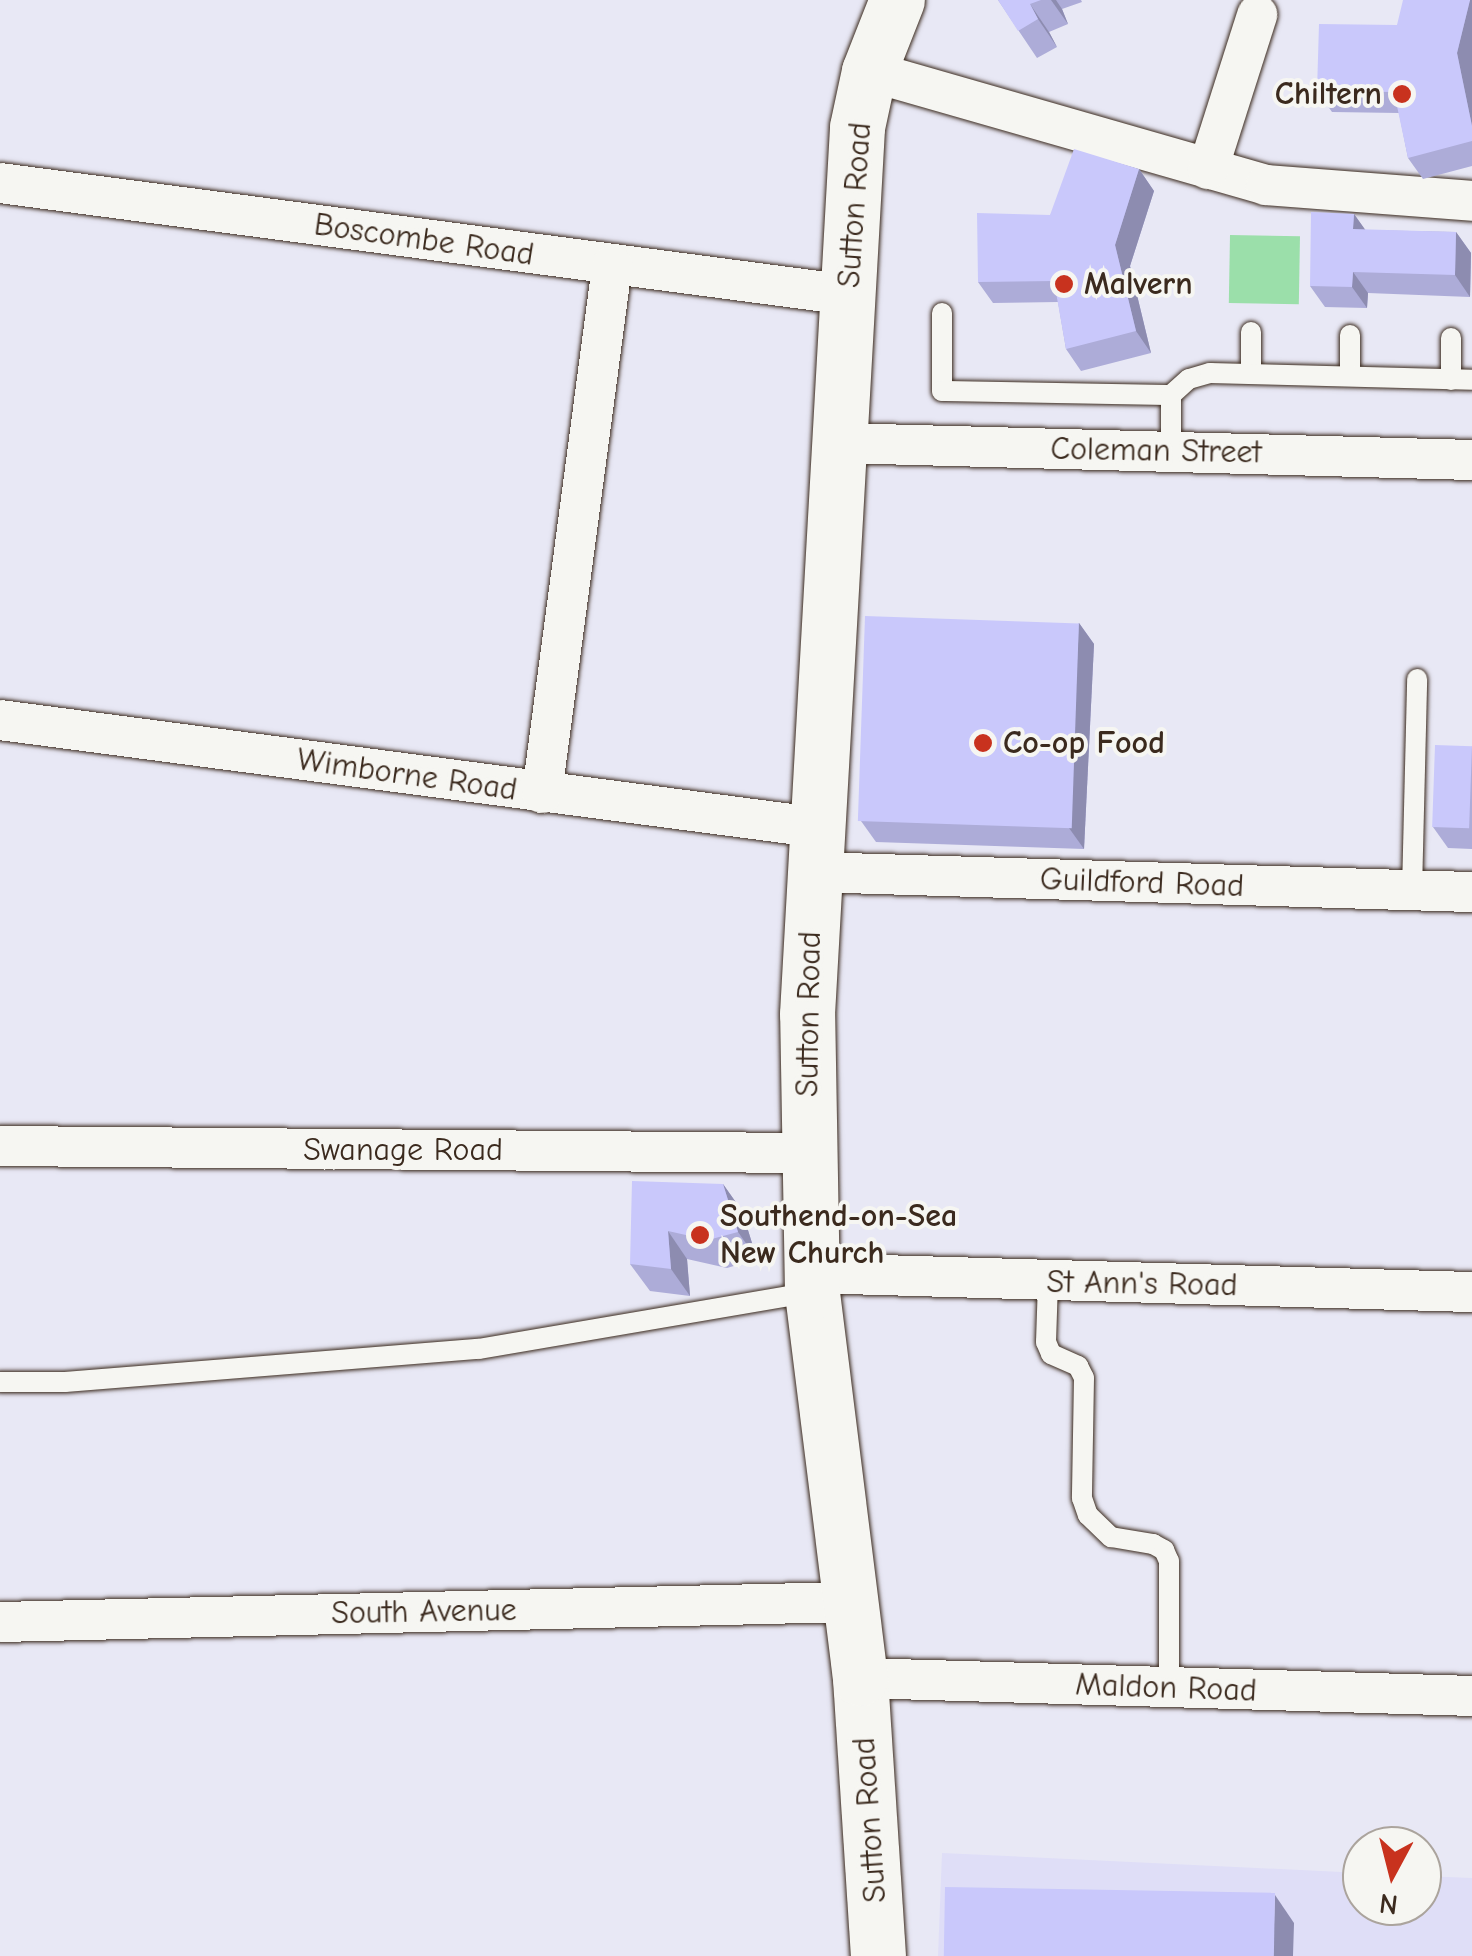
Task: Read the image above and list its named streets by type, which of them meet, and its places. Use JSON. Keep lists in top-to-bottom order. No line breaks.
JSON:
{"streets":{"main road":["Sutton Road"],"street":["Boscombe Road","Coleman Street","Wimborne Road","Guildford Road","Swanage Road","St Ann's Road","South Avenue","Maldon Road"]},"crossings":[["Sutton Road","Boscombe Road"],["Sutton Road","Coleman Street"],["Sutton Road","Wimborne Road"],["Sutton Road","Guildford Road"],["Sutton Road","Swanage Road"],["Sutton Road","St Ann's Road"],["Sutton Road","South Avenue"],["Sutton Road","Maldon Road"],["Wimborne Road","Guildford Road"]],"places":["Chiltern","Malvern","Co-op Food","Southend-on-Sea New Church"],"north":"bottom"}
